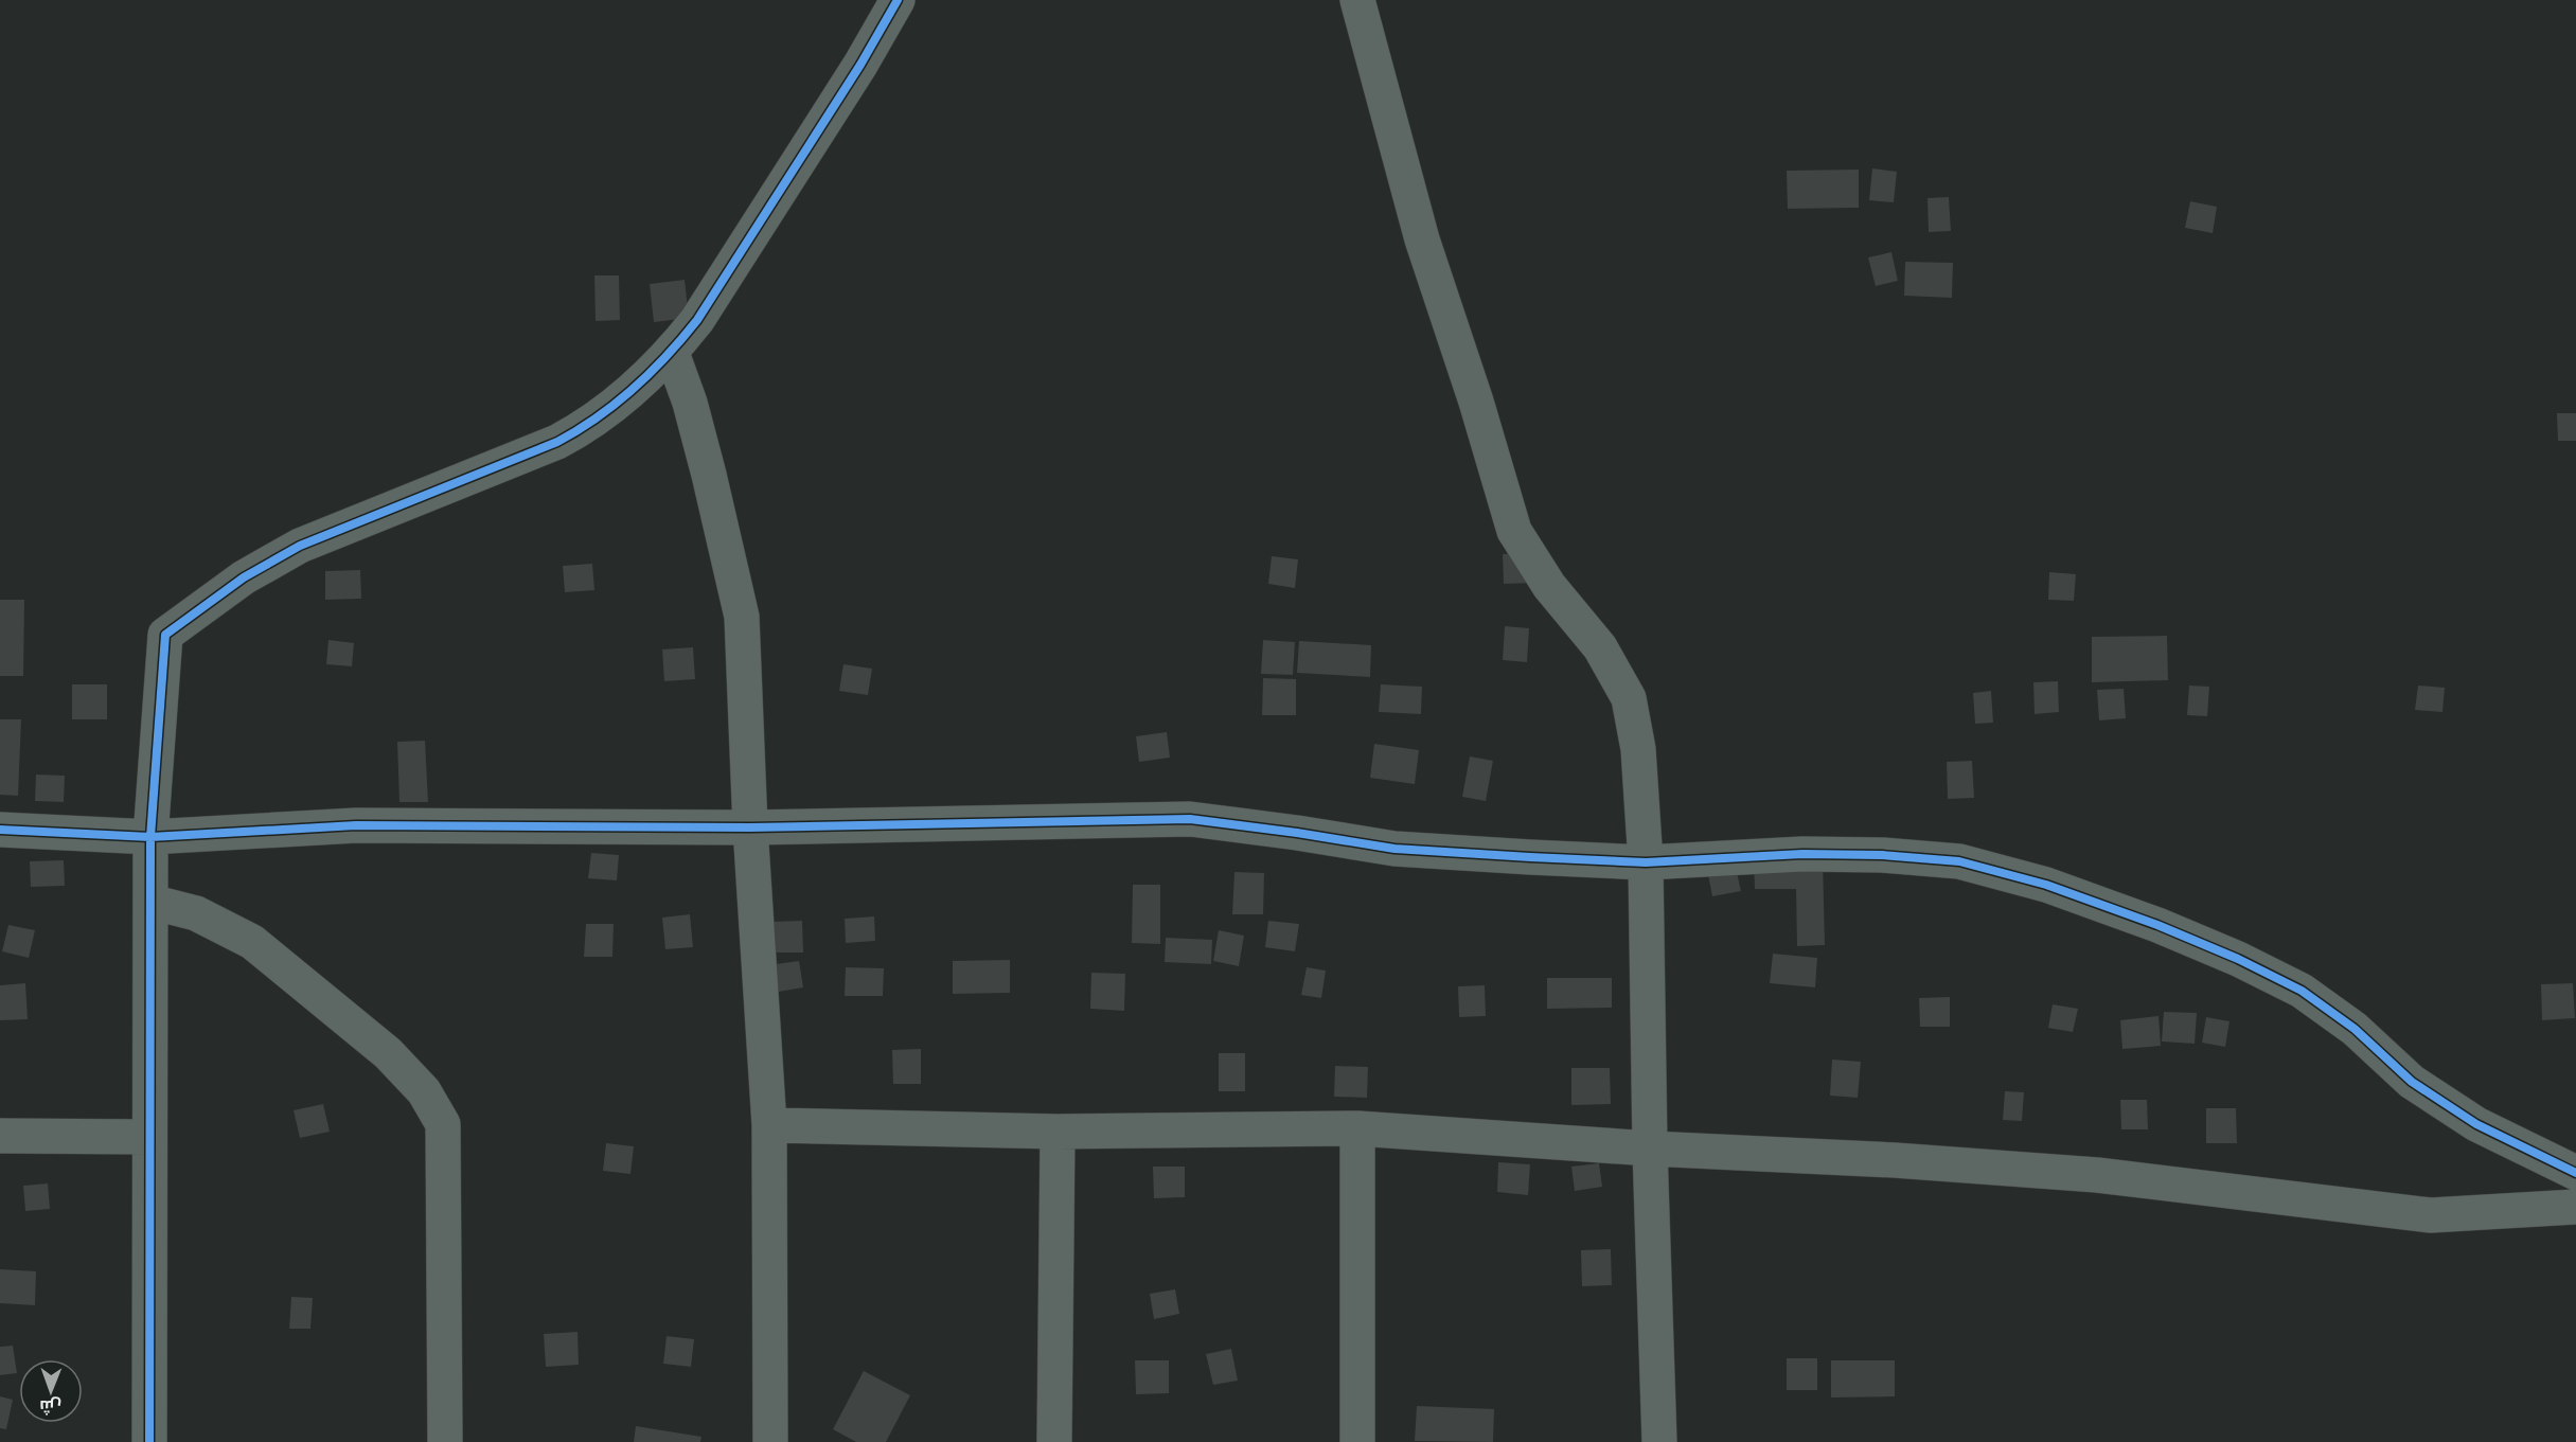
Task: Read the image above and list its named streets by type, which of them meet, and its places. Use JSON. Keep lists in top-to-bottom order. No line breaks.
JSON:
{"north":"bottom"}
